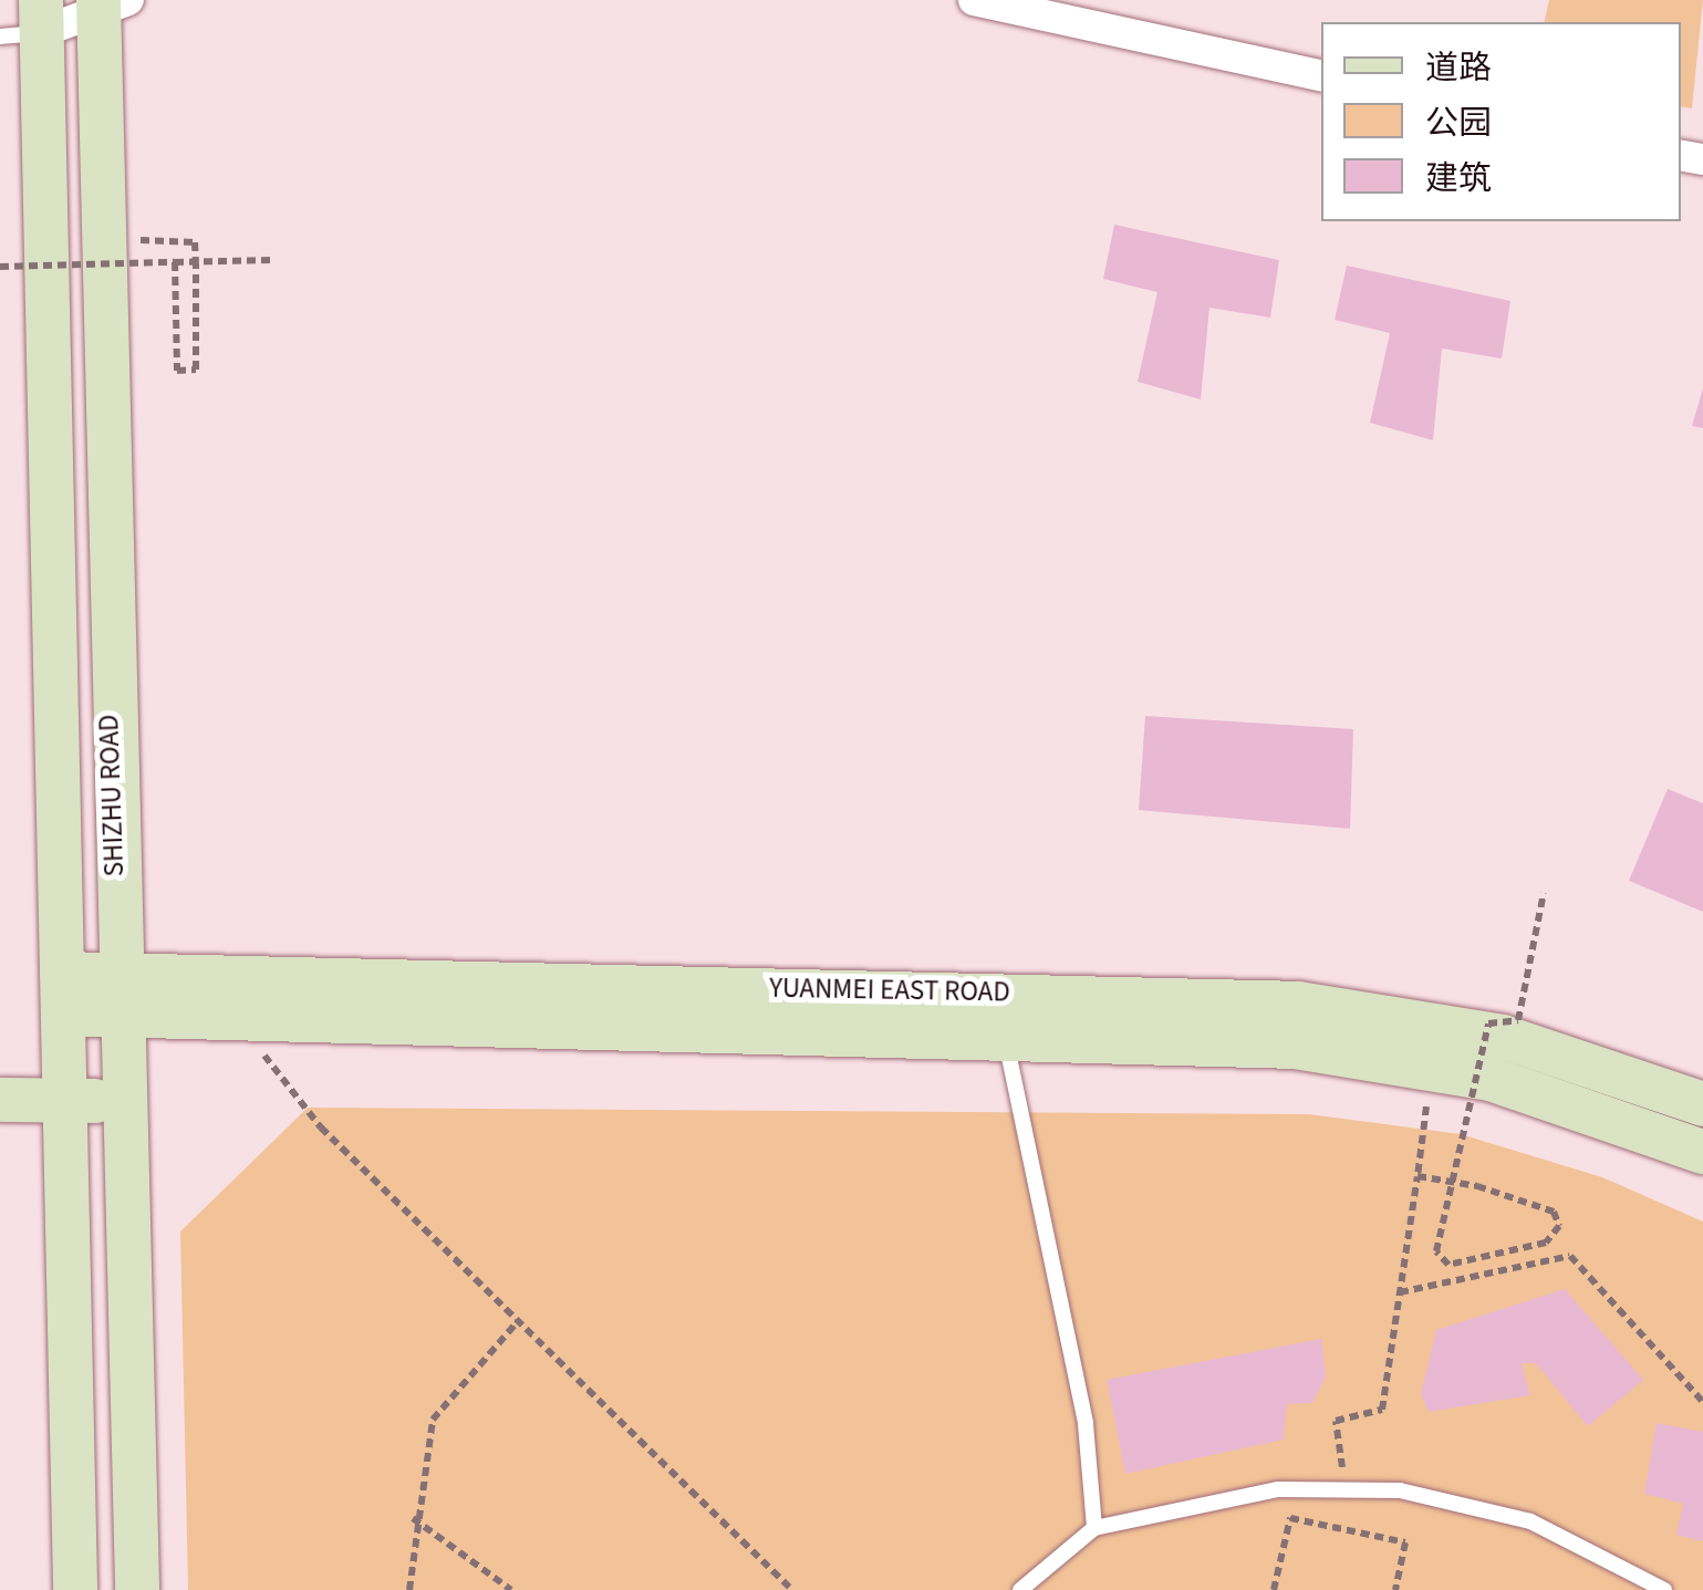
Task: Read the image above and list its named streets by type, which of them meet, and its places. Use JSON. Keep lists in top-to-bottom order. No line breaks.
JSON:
{"streets":{"street":["SHIZHU ROAD","YUANMEI EAST ROAD"]},"crossings":[["SHIZHU ROAD","YUANMEI EAST ROAD"]],"legend":["道路","公园","建筑"]}
